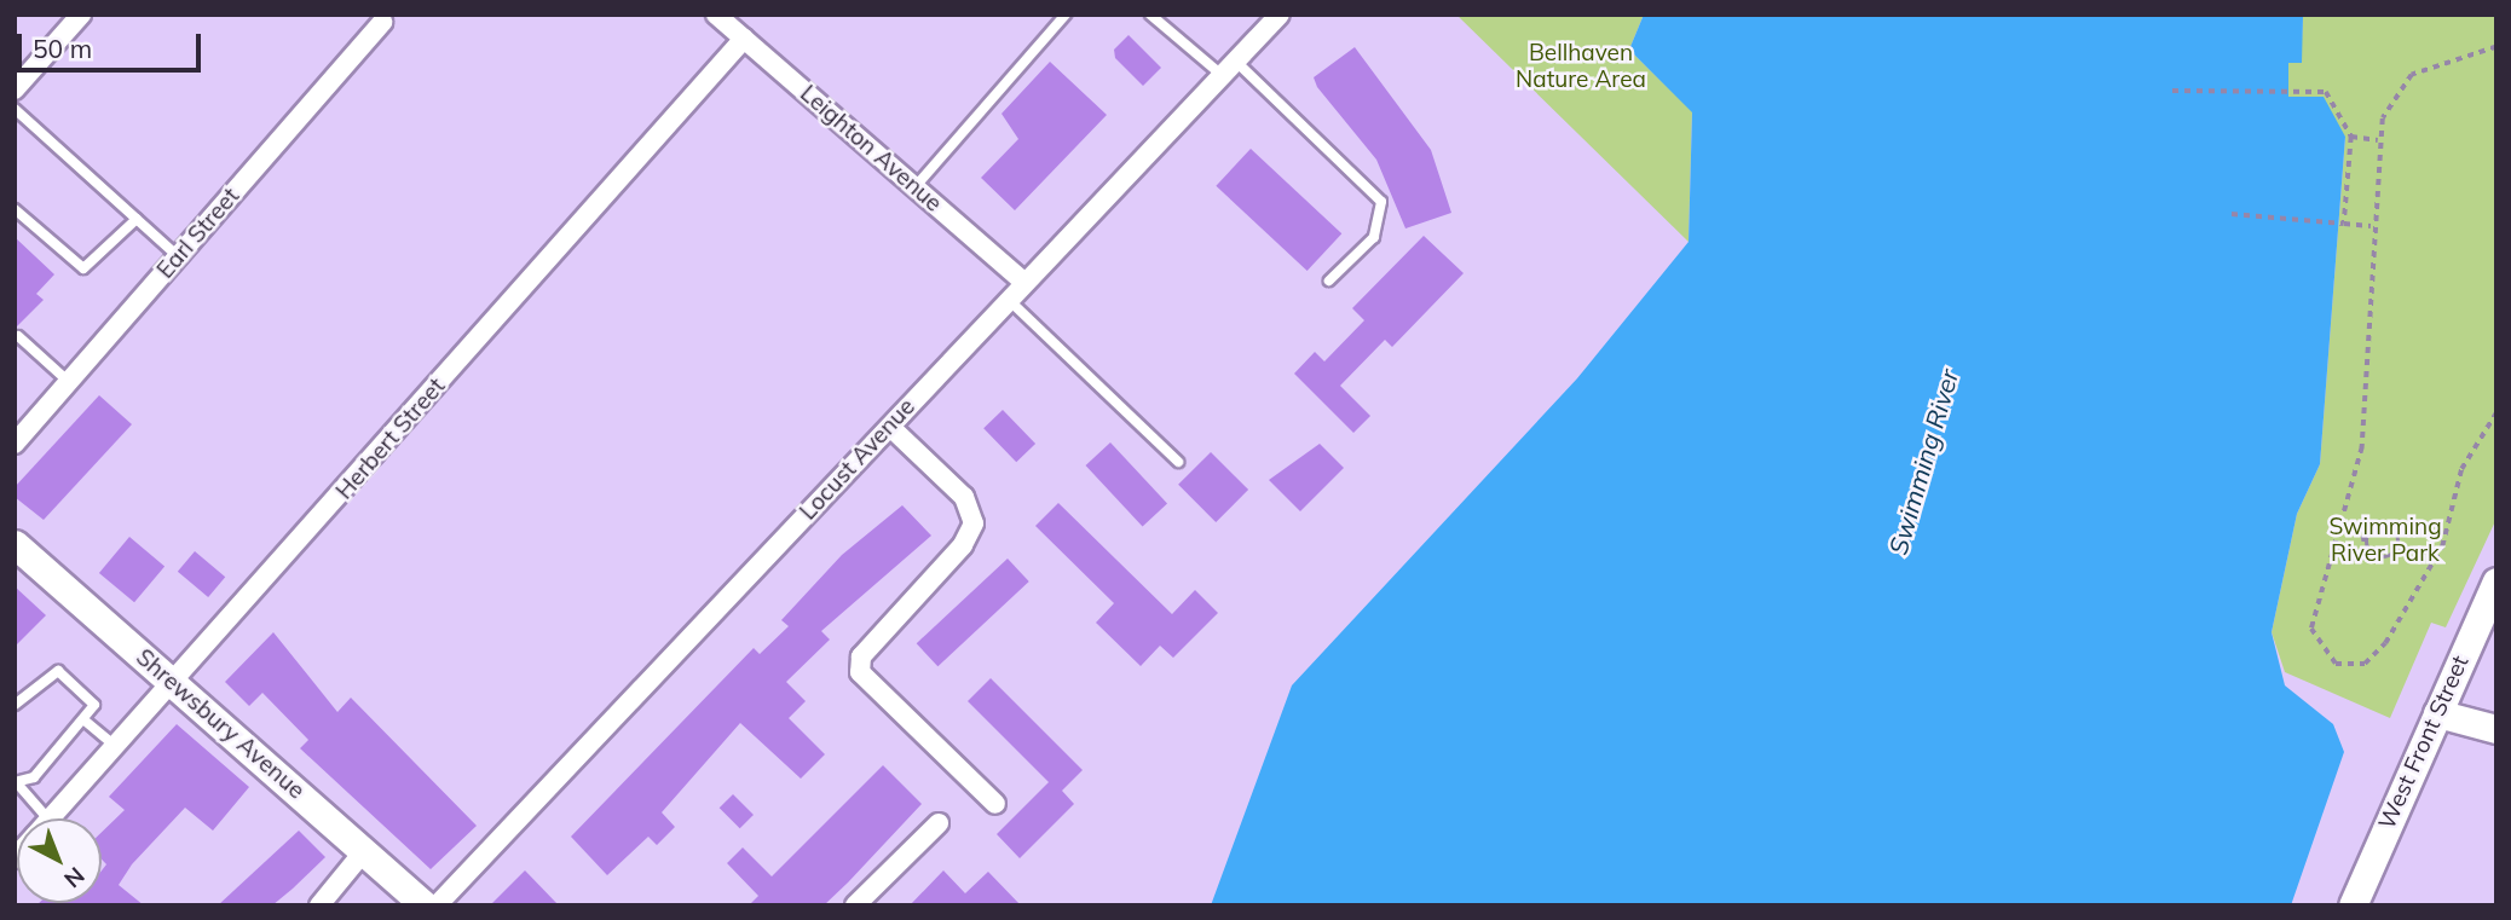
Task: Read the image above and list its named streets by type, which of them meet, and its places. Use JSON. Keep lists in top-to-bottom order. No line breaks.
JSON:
{"streets":{"main road":["Shrewsbury Avenue","West Front Street"],"street":["Leighton Avenue","Earl Street","Herbert Street","Locust Avenue"]},"crossings":[["Leighton Avenue","Herbert Street"],["Leighton Avenue","Locust Avenue"],["Herbert Street","Shrewsbury Avenue"]],"water":["Swimming River"],"parks":["Bellhaven Nature Area","Swimming River Park"],"scale_bar":"50 m","north":"bottom right"}
